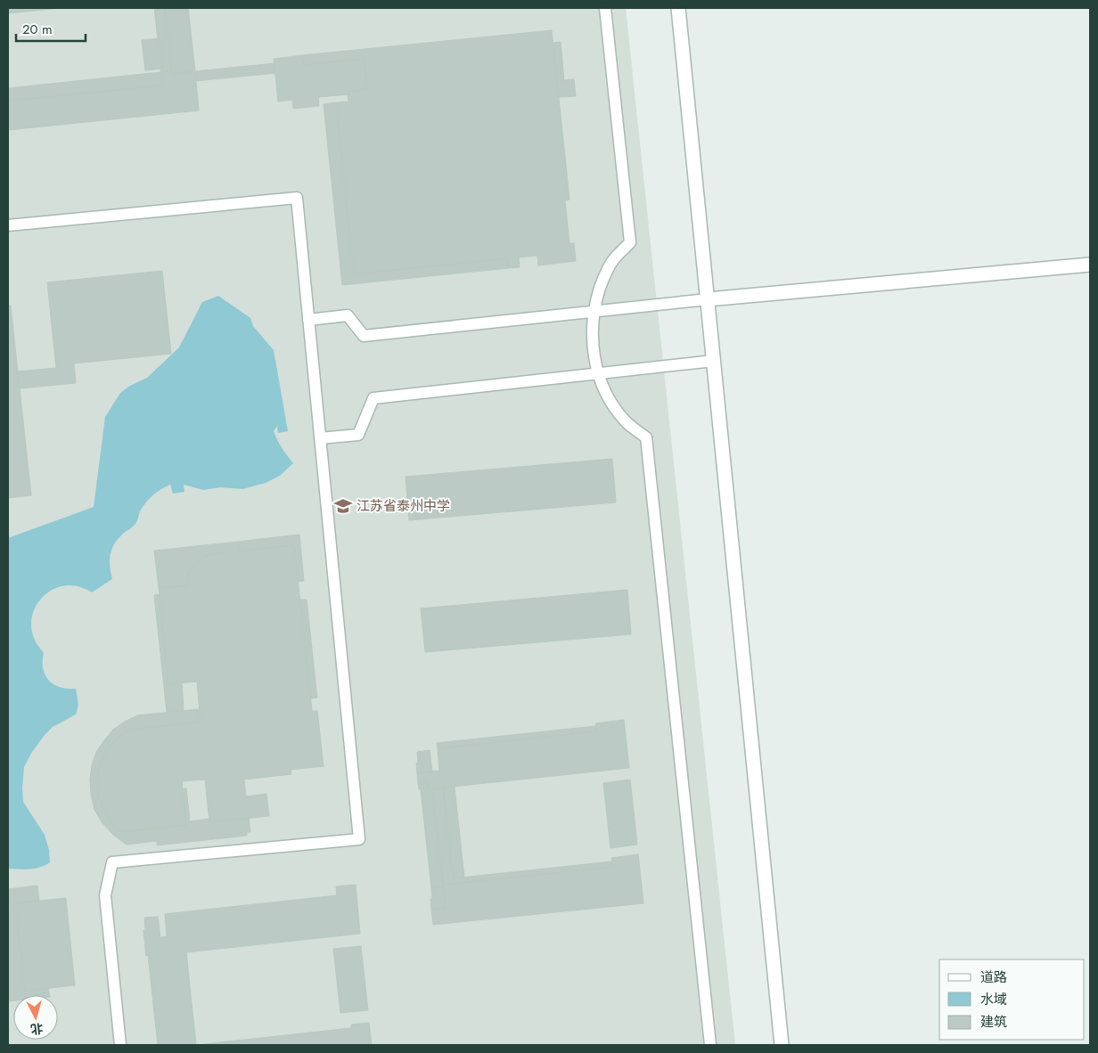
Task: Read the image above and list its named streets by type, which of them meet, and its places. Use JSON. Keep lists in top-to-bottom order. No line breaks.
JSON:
{"places":{"school or university":["江苏省泰州中学"]},"legend":["道路","水域","建筑"],"scale_bar":"20 m","north":"bottom"}
